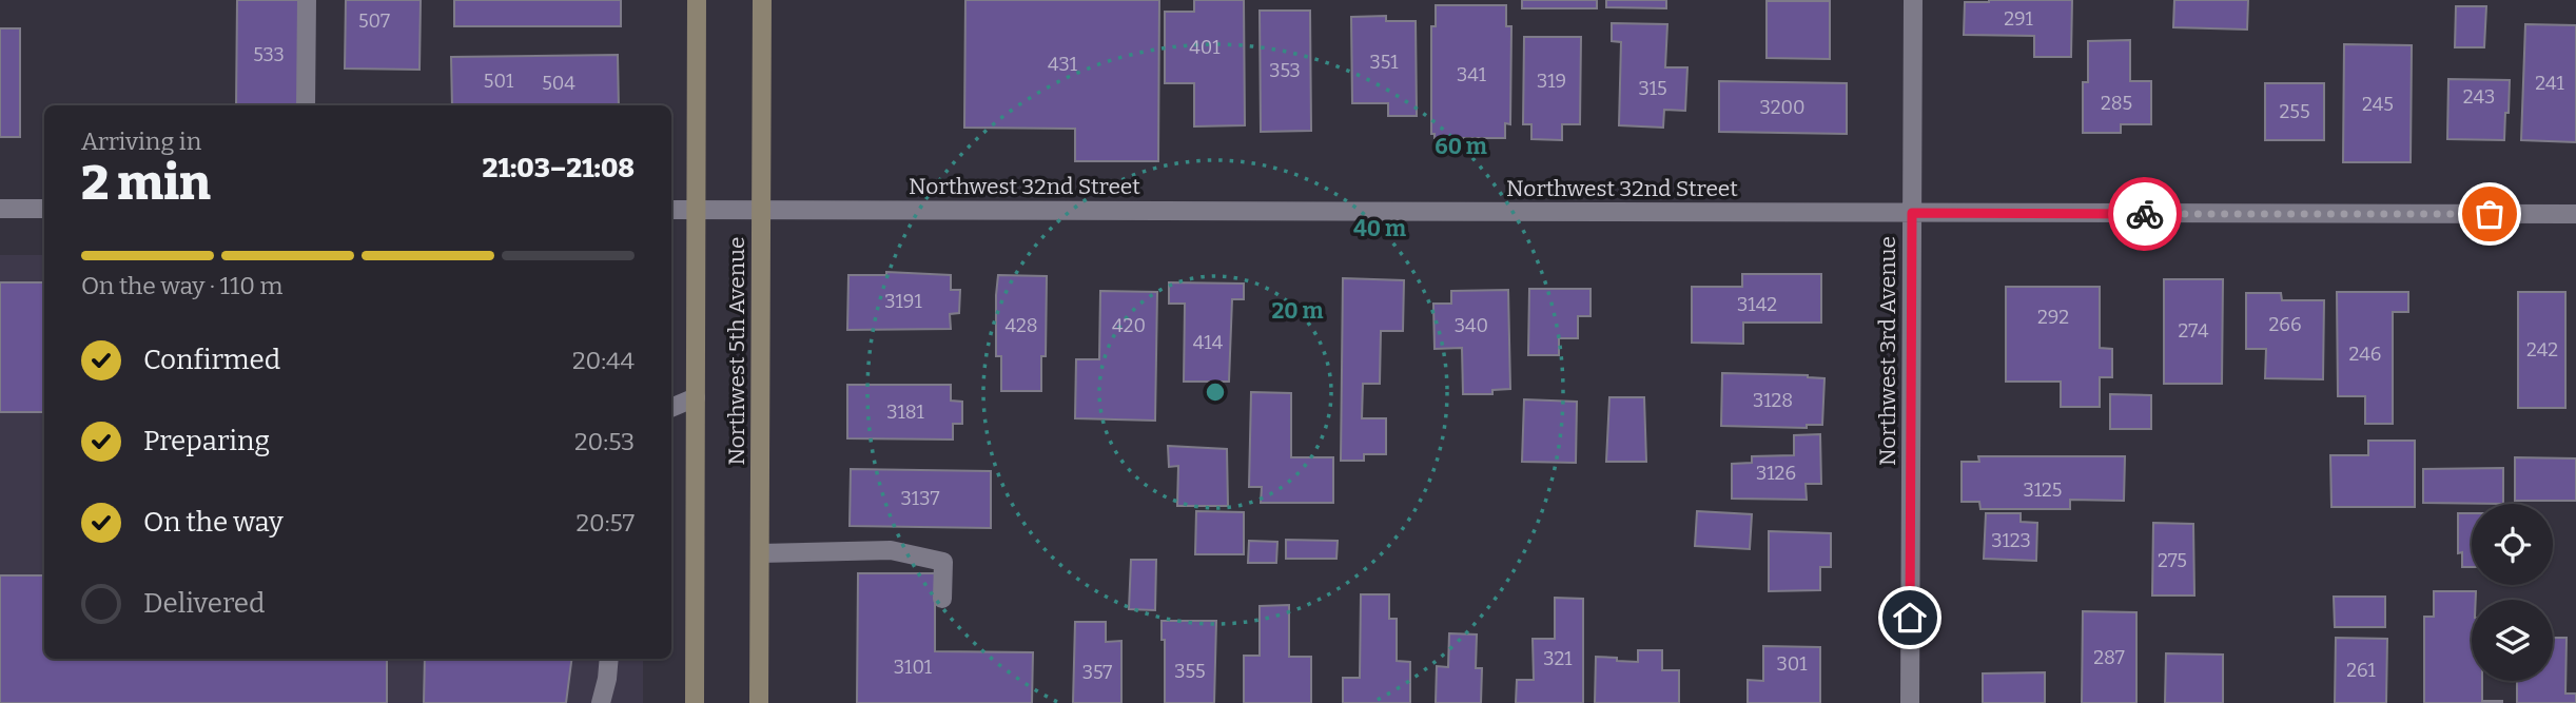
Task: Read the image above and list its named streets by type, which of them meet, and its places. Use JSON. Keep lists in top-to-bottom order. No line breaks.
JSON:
{"streets":{"street":["Northwest 32nd Street","Northwest 5th Avenue","Northwest 3rd Avenue"]},"crossings":[["Northwest 32nd Street","Northwest 5th Avenue"],["Northwest 32nd Street","Northwest 3rd Avenue"]],"house_numbers":["291","507","401","533","351","431","353","341","501","319","504","241","315","243","285","245","3200","255","3191","3142","292","266","428","420","340","274","414","242","246","3128","3181","3126","3125","3137","3123","275","287","321","301","3101","261","355","357"],"page":{"heading":["2 min","Arriving in","21:03–21:08"],"bar":"On the way · 110 m","list":[["Confirmed","20:44"],["Preparing","20:53"],["On the way","20:57"],"Delivered"]},"rings":["60 m","40 m","20 m"]}
